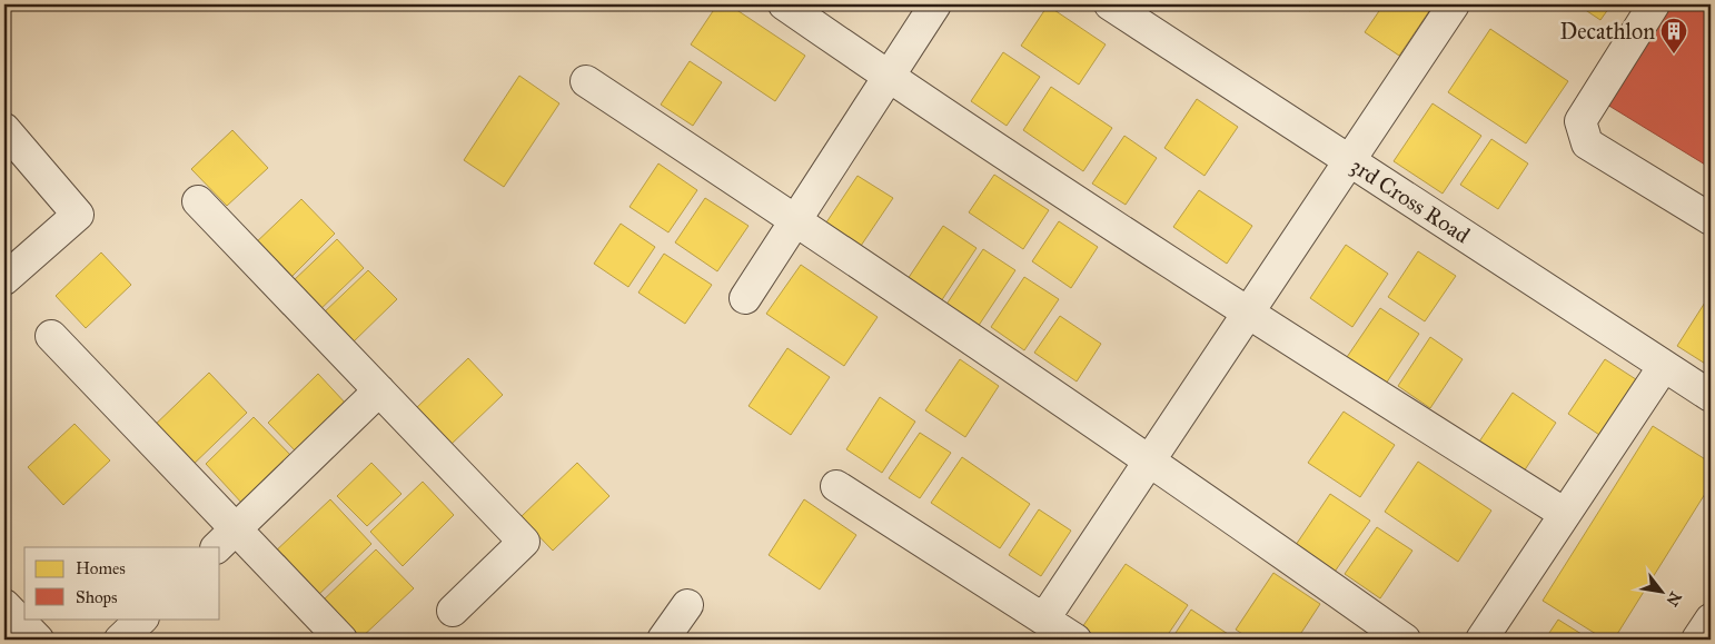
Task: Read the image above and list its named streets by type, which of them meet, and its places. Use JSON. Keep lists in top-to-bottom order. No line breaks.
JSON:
{"streets":{"street":["3rd Cross Road"]},"places":{"building":["Decathlon"]},"legend":["Homes","Shops"],"north":"bottom right"}
